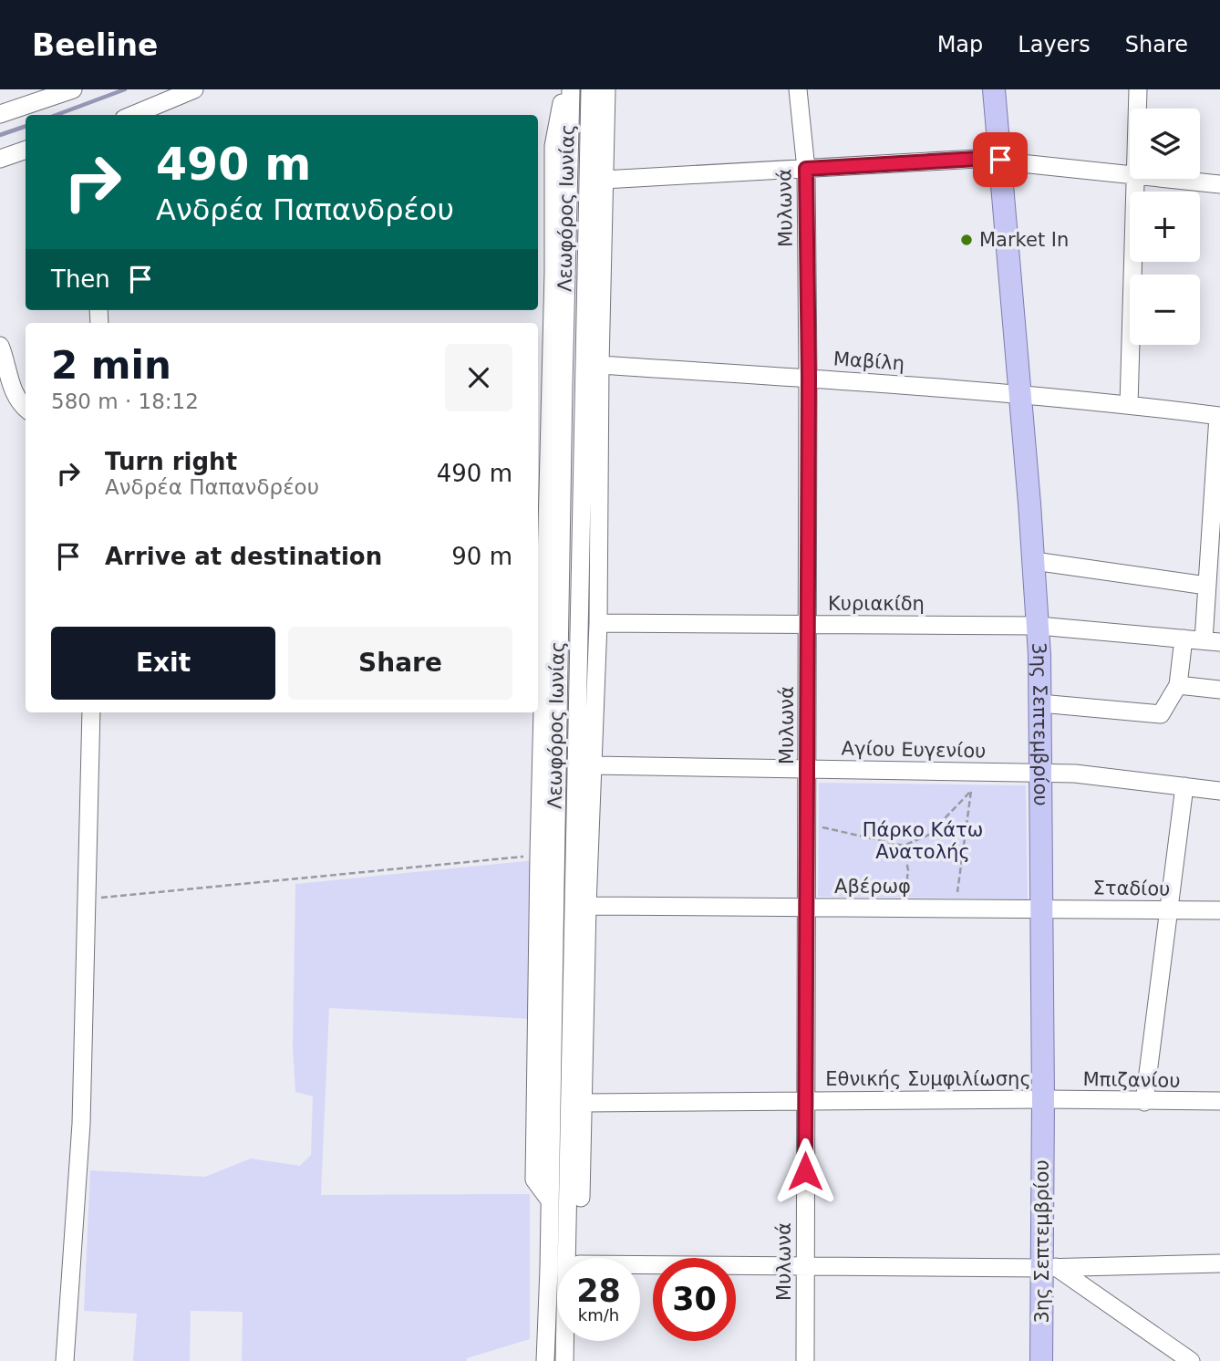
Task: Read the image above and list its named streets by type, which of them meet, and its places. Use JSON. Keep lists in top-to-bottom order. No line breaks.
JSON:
{"streets":{"main road":["3ης Σεπτεμβρίου"],"street":["Λεωφόρος Ιωνίας","Μυλωνά","Μαβίλη","Κυριακίδη","Αγίου Ευγενίου","Αβέρωφ","Σταδίου","Εθνικής Συμφιλίωσης","Μπιζανίου"]},"crossings":[["Λεωφόρος Ιωνίας","Μαβίλη"],["Λεωφόρος Ιωνίας","Κυριακίδη"],["Λεωφόρος Ιωνίας","Αγίου Ευγενίου"],["Λεωφόρος Ιωνίας","Αβέρωφ"],["Λεωφόρος Ιωνίας","Εθνικής Συμφιλίωσης"],["Μυλωνά","Μαβίλη"],["Μυλωνά","Κυριακίδη"],["Μυλωνά","Αγίου Ευγενίου"],["Μυλωνά","Αβέρωφ"],["Μυλωνά","Εθνικής Συμφιλίωσης"],["Μαβίλη","3ης Σεπτεμβρίου"],["Κυριακίδη","3ης Σεπτεμβρίου"],["3ης Σεπτεμβρίου","Αγίου Ευγενίου"],["3ης Σεπτεμβρίου","Αβέρωφ"],["3ης Σεπτεμβρίου","Σταδίου"],["3ης Σεπτεμβρίου","Εθνικής Συμφιλίωσης"],["3ης Σεπτεμβρίου","Μπιζανίου"],["Αβέρωφ","Σταδίου"],["Εθνικής Συμφιλίωσης","Μπιζανίου"]],"parks":["Πάρκο Κάτω Ανατολής"],"places":["Market In"],"page":{"header":"Beeline","nav":["Map","Layers","Share"],"map_buttons":["+","−"],"turn":["490 m","Ανδρέα Παπανδρέου"],"then":"Then","heading":["2 min","580 m · 18:12"],"list":[{"name":"Turn right","note":"Ανδρέα Παπανδρέου","value":"490 m"},{"name":"Arrive at destination","value":"90 m"}],"buttons":["Exit","Share"],"speed":"28 km/h","limit":"30"}}
